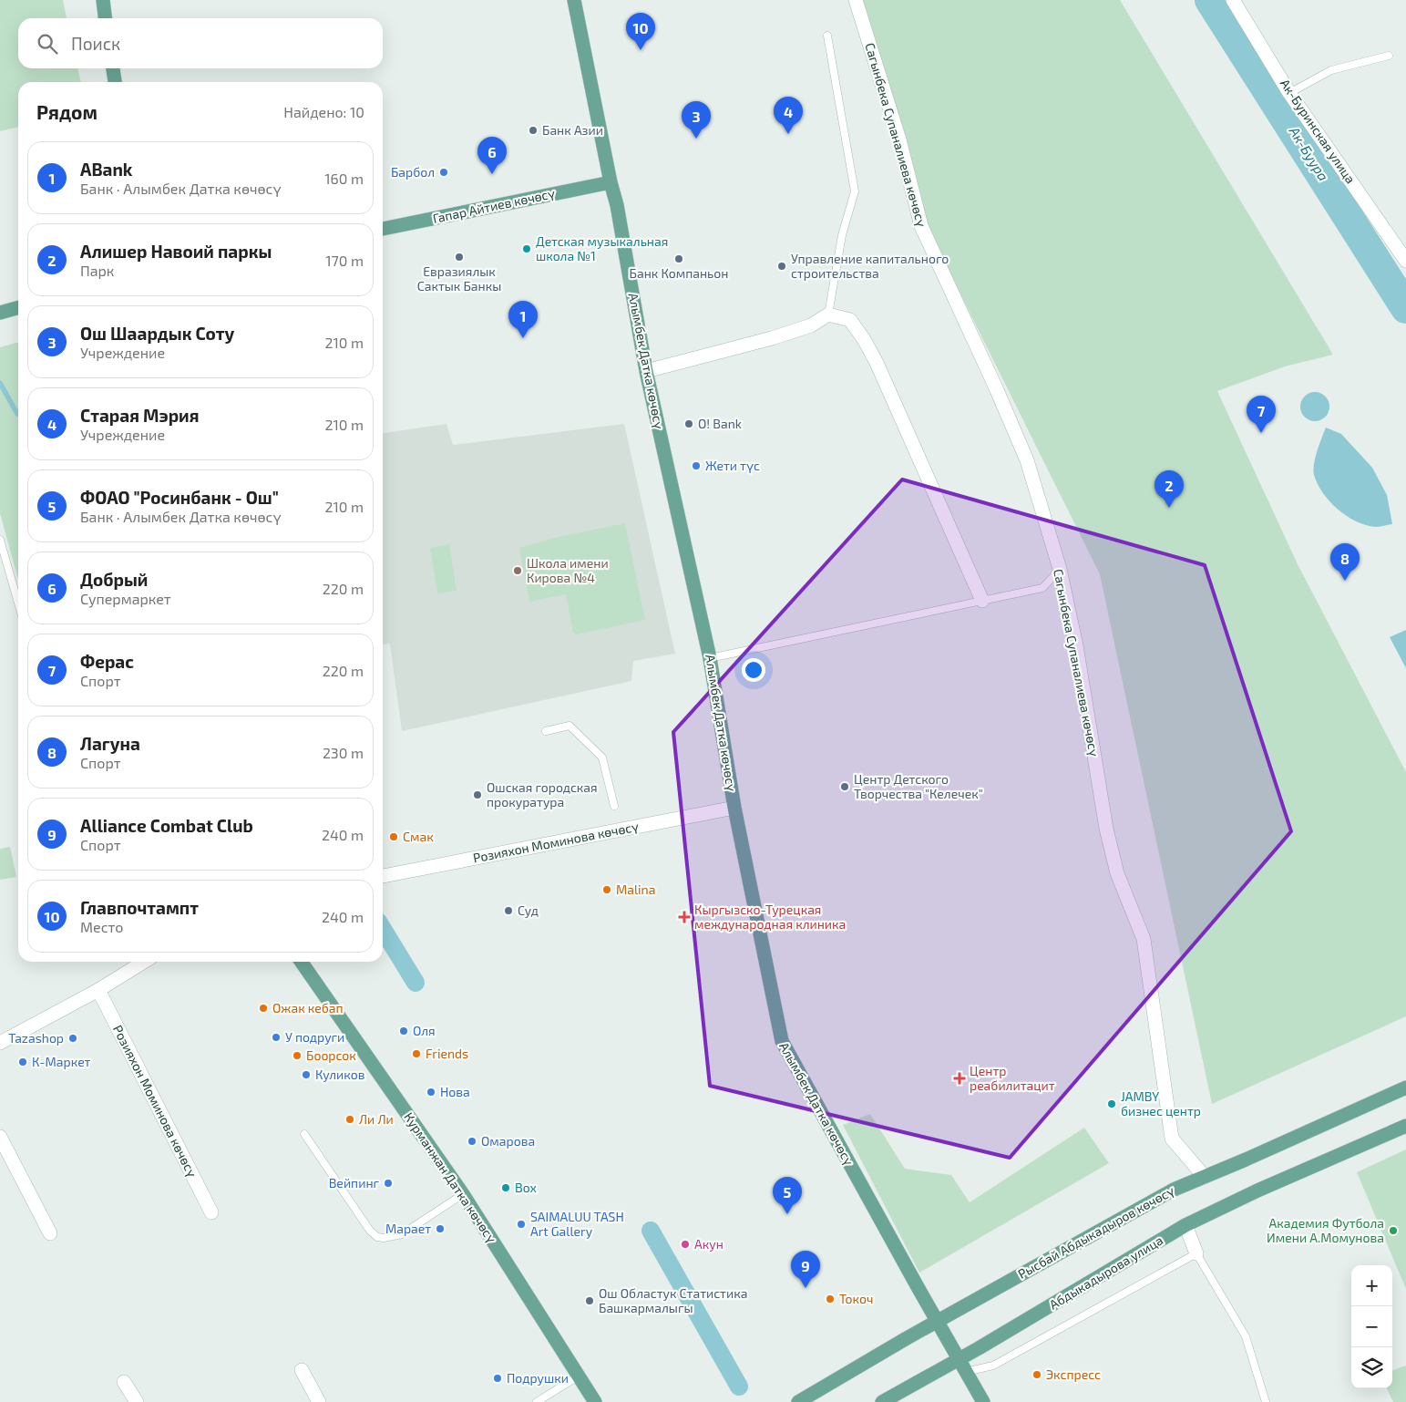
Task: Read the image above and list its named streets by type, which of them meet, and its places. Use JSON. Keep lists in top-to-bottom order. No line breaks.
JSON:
{"streets":{"main road":["Гапар Айтиев көчөсү","Алымбек Датка көчөсү","Курманжан Датка көчөсү","Рысбай Абдыкадыров көчөсү","Абдыкадырова улица"],"street":["Ак-Буринская улица","Сагынбека Супаналиева көчөсү","Розияхон Моминова көчөсү"]},"crossings":[["Сагынбека Супаналиева көчөсү","Рысбай Абдыкадыров көчөсү"],["Гапар Айтиев көчөсү","Алымбек Датка көчөсү"],["Алымбек Датка көчөсү","Розияхон Моминова көчөсү"],["Алымбек Датка көчөсү","Рысбай Абдыкадыров көчөсү"],["Алымбек Датка көчөсү","Абдыкадырова улица"]],"water":["Ак-Буура"],"places":{"other":["Банк Азии","Барбол","Детская музыкальная школа №1","Евразиялык Сактык Банкы","Банк Компаньон","Управление капитального строительства","О! Bank","Жети түс","Школа имени Кирова №4","Центр Детского Творчества \"Келечек\"","Ошская городская прокуратура","Смак","Malina","Суд","Ожак кебап","Оля","У подруги","Tazashop","Friends","Боорсок","К-Маркет","Куликов","Нова","JAMBY бизнес центр","Ли Ли","Омарова","Вейпинг","Box","SAIMALUU TASH Art Gallery","Марает","Академия Футбола Имени А.Момунова","Акун","Токоч","Ош Областук Статистика Башкармалыгы","Экспресс","Подрушки"],"health":["Кыргызско-Турецкая международная клиника","Центр реабилитацит"]},"page":{"pins":["10","4","3","6","1","7","2","8","5","9"],"search":"Поиск","heading":["Рядом","Найдено: 10"],"list":[{"mark":"1","name":"ABank","note":"Банк · Алымбек Датка көчөсү","value":"160 m"},{"mark":"2","name":"Алишер Навоий паркы","note":"Парк","value":"170 m"},{"mark":"3","name":"Ош Шаардык Соту","note":"Учреждение","value":"210 m"},{"mark":"4","name":"Старая Мэрия","note":"Учреждение","value":"210 m"},{"mark":"5","name":"ФОАО \"Росинбанк - Ош\"","note":"Банк · Алымбек Датка көчөсү","value":"210 m"},{"mark":"6","name":"Добрый","note":"Супермаркет","value":"220 m"},{"mark":"7","name":"Ферас","note":"Спорт","value":"220 m"},{"mark":"8","name":"Лагуна","note":"Спорт","value":"230 m"},{"mark":"9","name":"Alliance Combat Club","note":"Спорт","value":"240 m"},{"mark":"10","name":"Главпочтампт","note":"Место","value":"240 m"}],"map_buttons":["+","−"]}}
